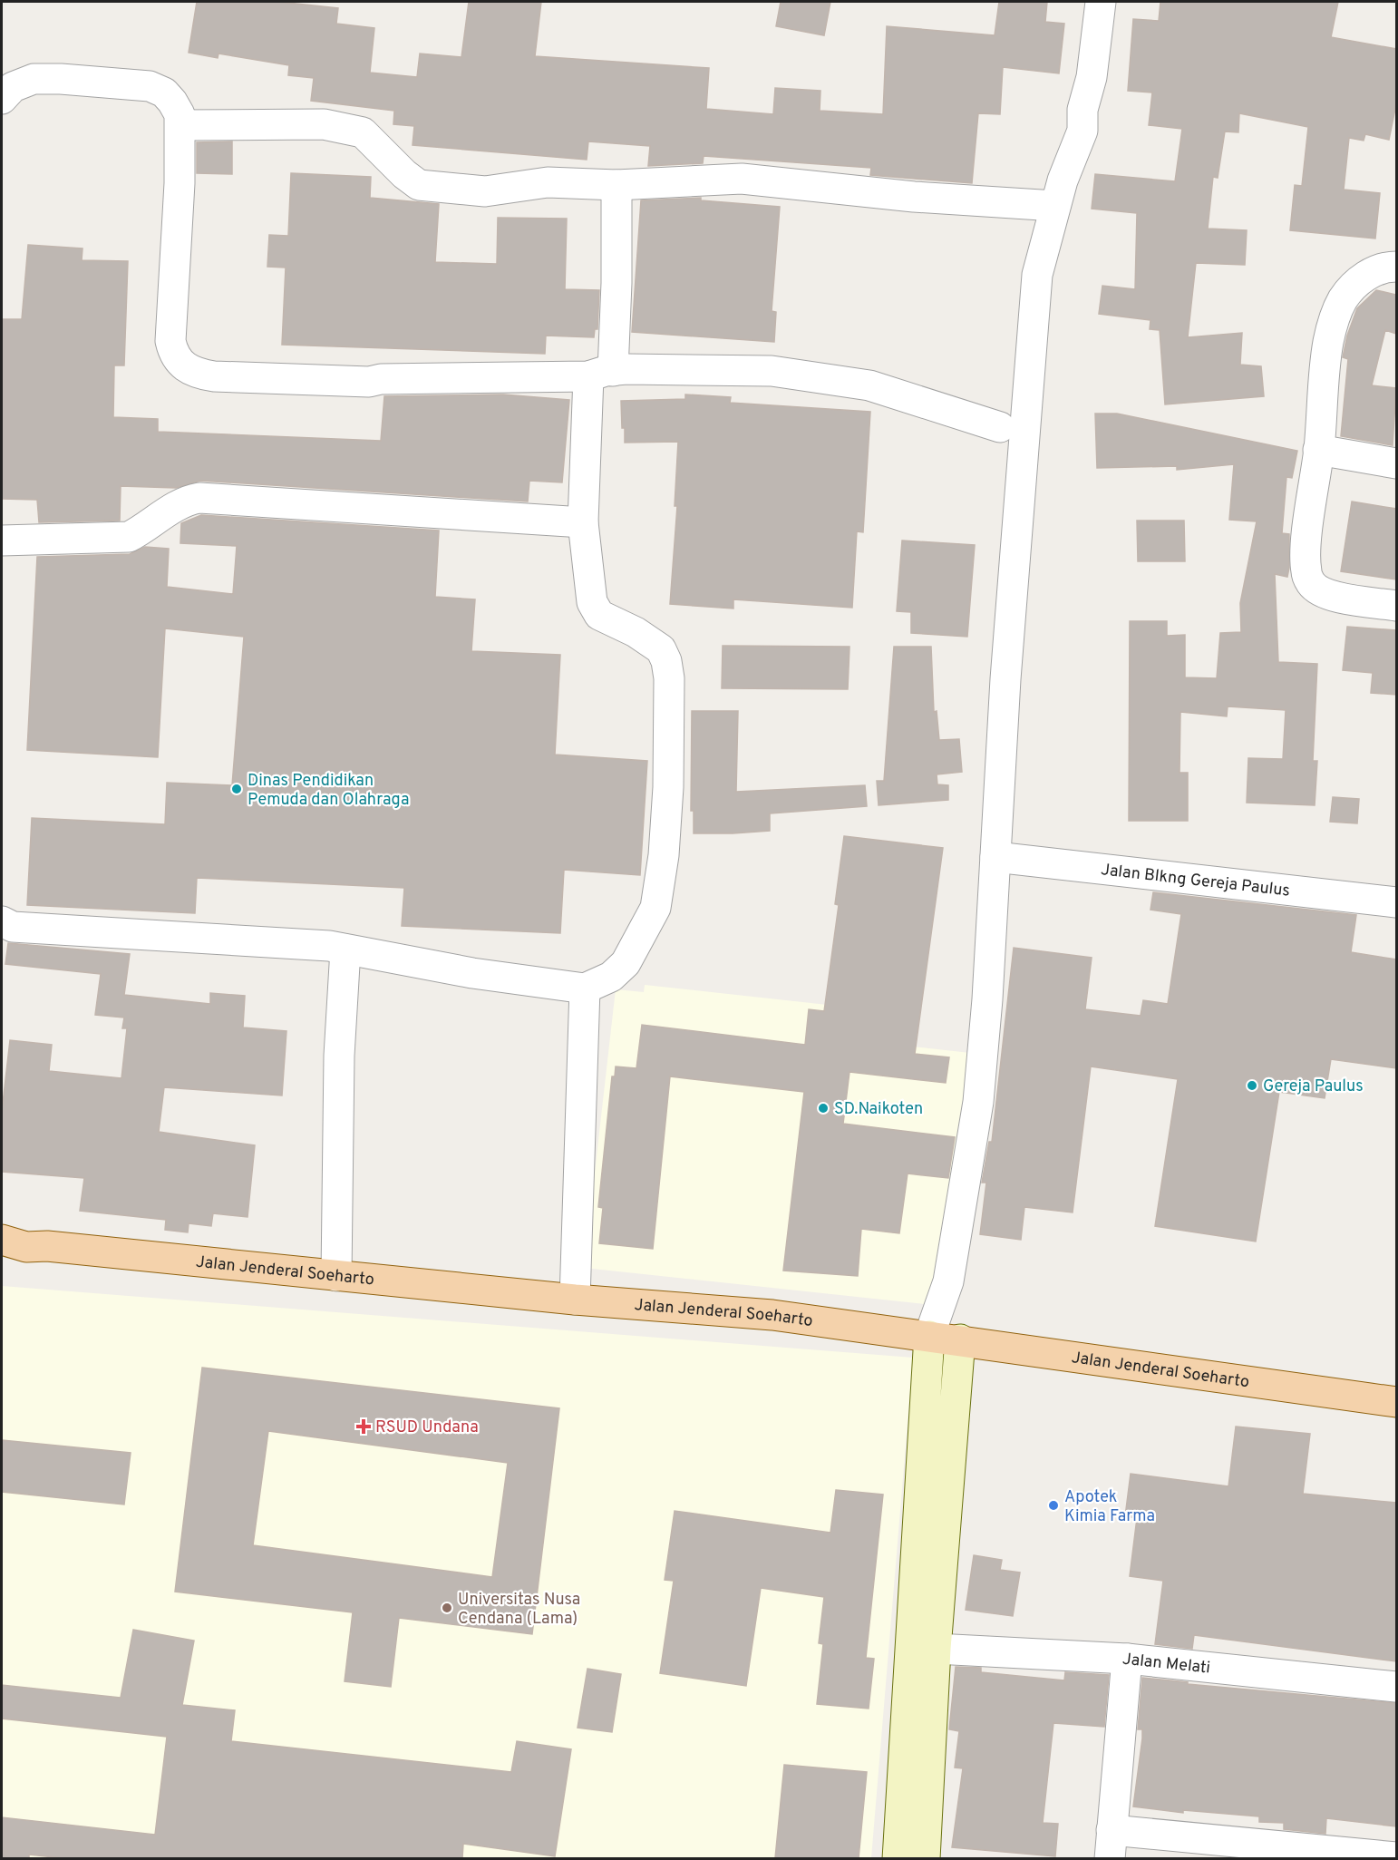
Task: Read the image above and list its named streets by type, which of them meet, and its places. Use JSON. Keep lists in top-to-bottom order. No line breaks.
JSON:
{"streets":{"main road":["Jalan Jenderal Soeharto"],"street":["Jalan Blkng Gereja Paulus","Jalan Melati"]},"places":{"other":["Dinas Pendidikan Pemuda dan Olahraga","Gereja Paulus","SD.Naikoten","Apotek Kimia Farma","Universitas Nusa Cendana (Lama)"],"health":["RSUD Undana"]}}
